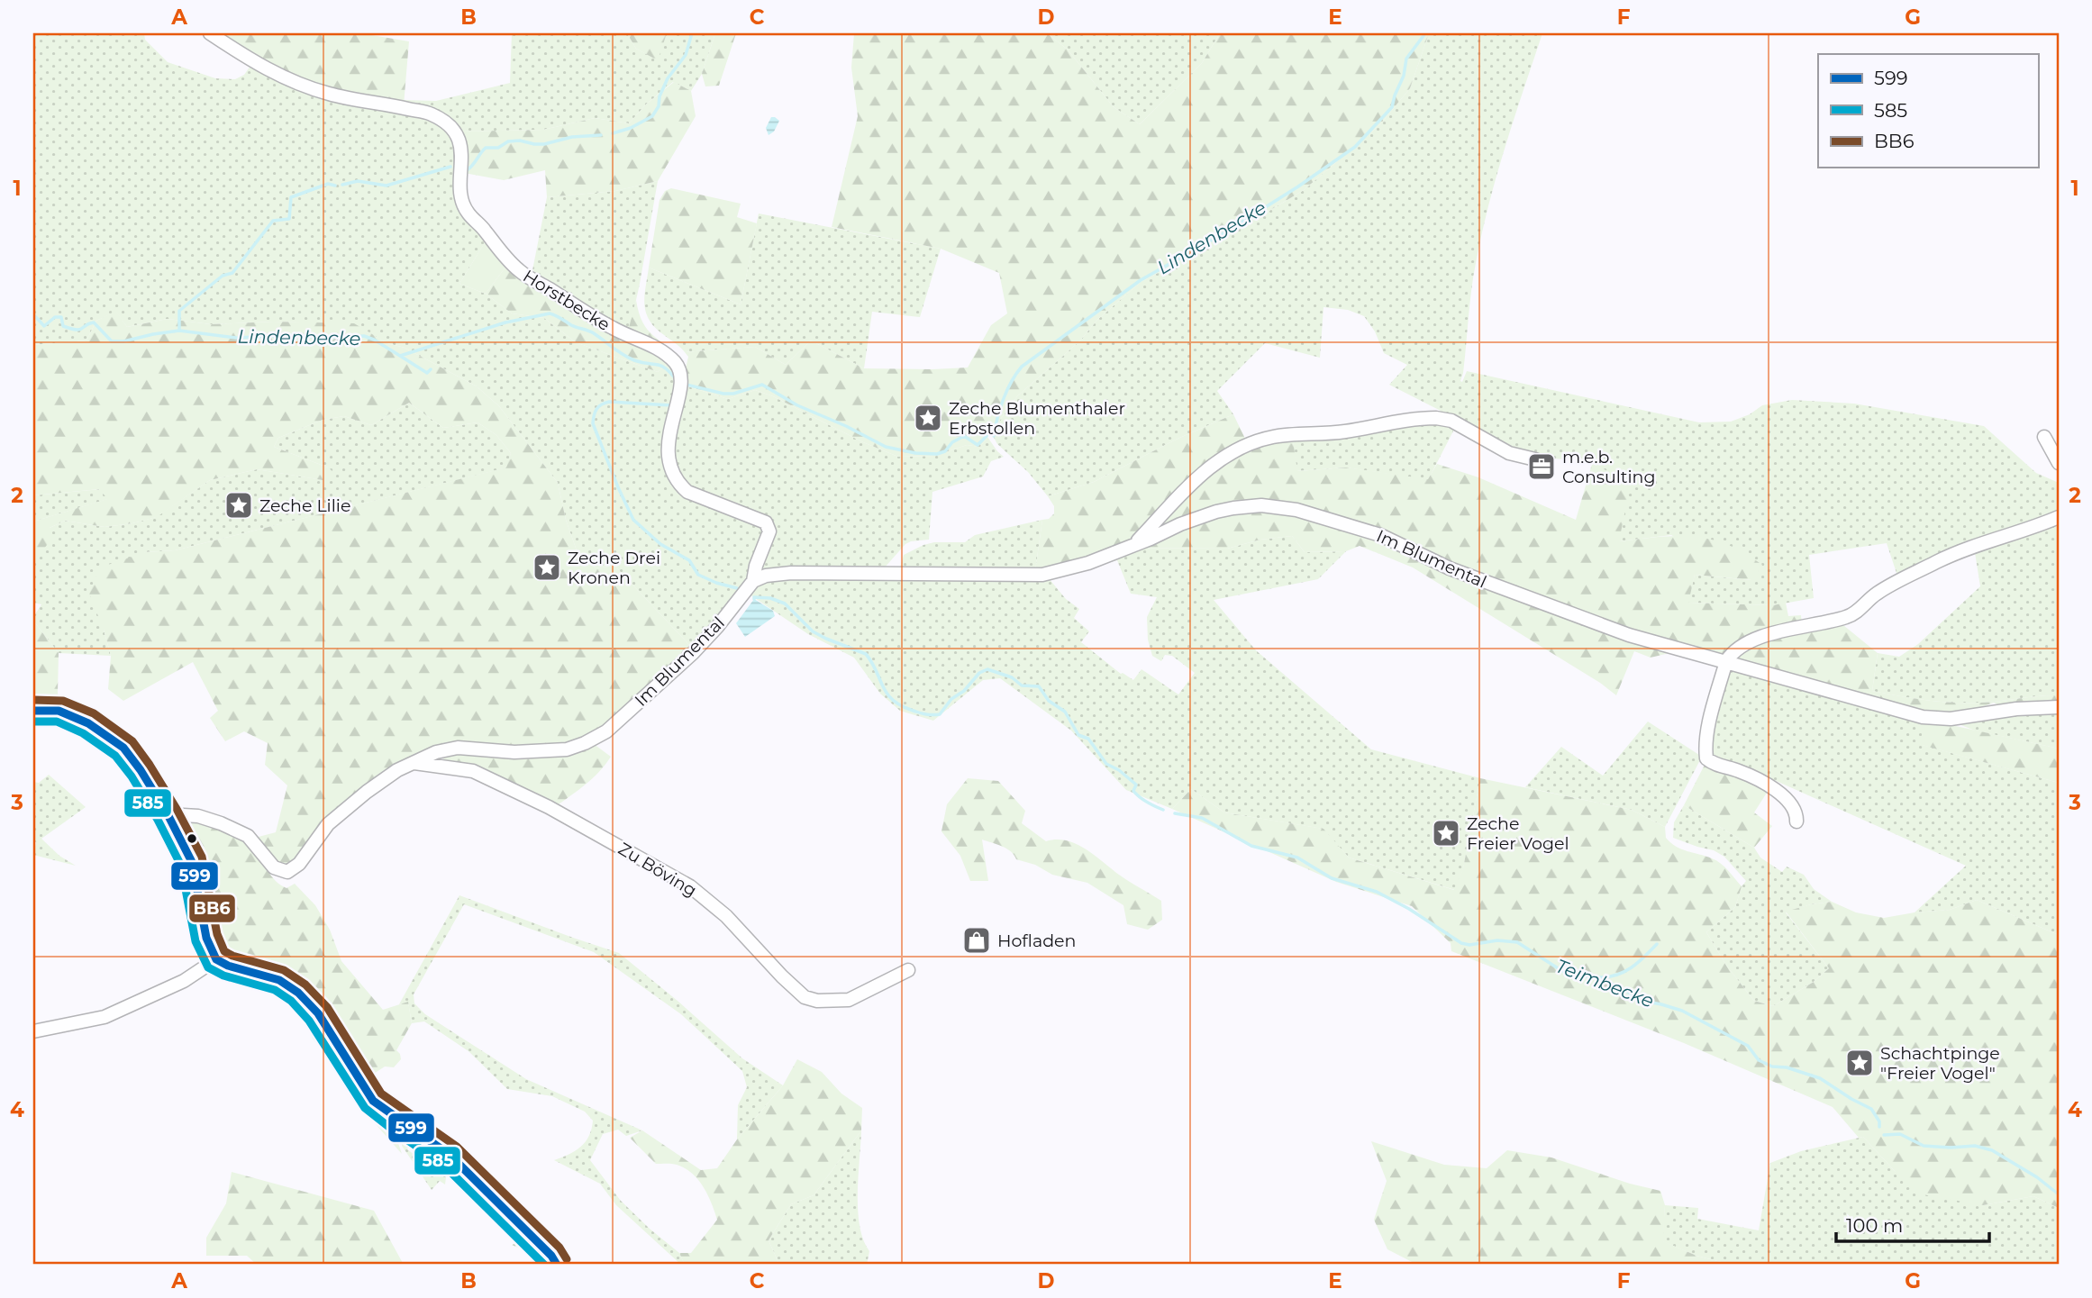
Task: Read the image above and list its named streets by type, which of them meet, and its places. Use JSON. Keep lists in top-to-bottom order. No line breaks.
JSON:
{"streets":{"street":["Horstbecke","Im Blumental","Zu Böving"]},"crossings":[["Horstbecke","Im Blumental"],["Im Blumental","Zu Böving"]],"water":["Lindenbecke","Teimbecke"],"places":{"place":["Zeche Blumenthaler Erbstollen","Zeche Lilie","Zeche Drei Kronen","Zeche Freier Vogel","Schachtpinge \"Freier Vogel\""],"office":["m.e.b. Consulting"],"shop":["Hofladen"]},"lines":["transit line BB6","transit line 599","transit line 585"],"legend":["599","585","BB6"],"scale_bar":"100 m","grid":{"columns":["A","B","C","D","E","F","G"],"rows":["1","2","3","4"]}}
